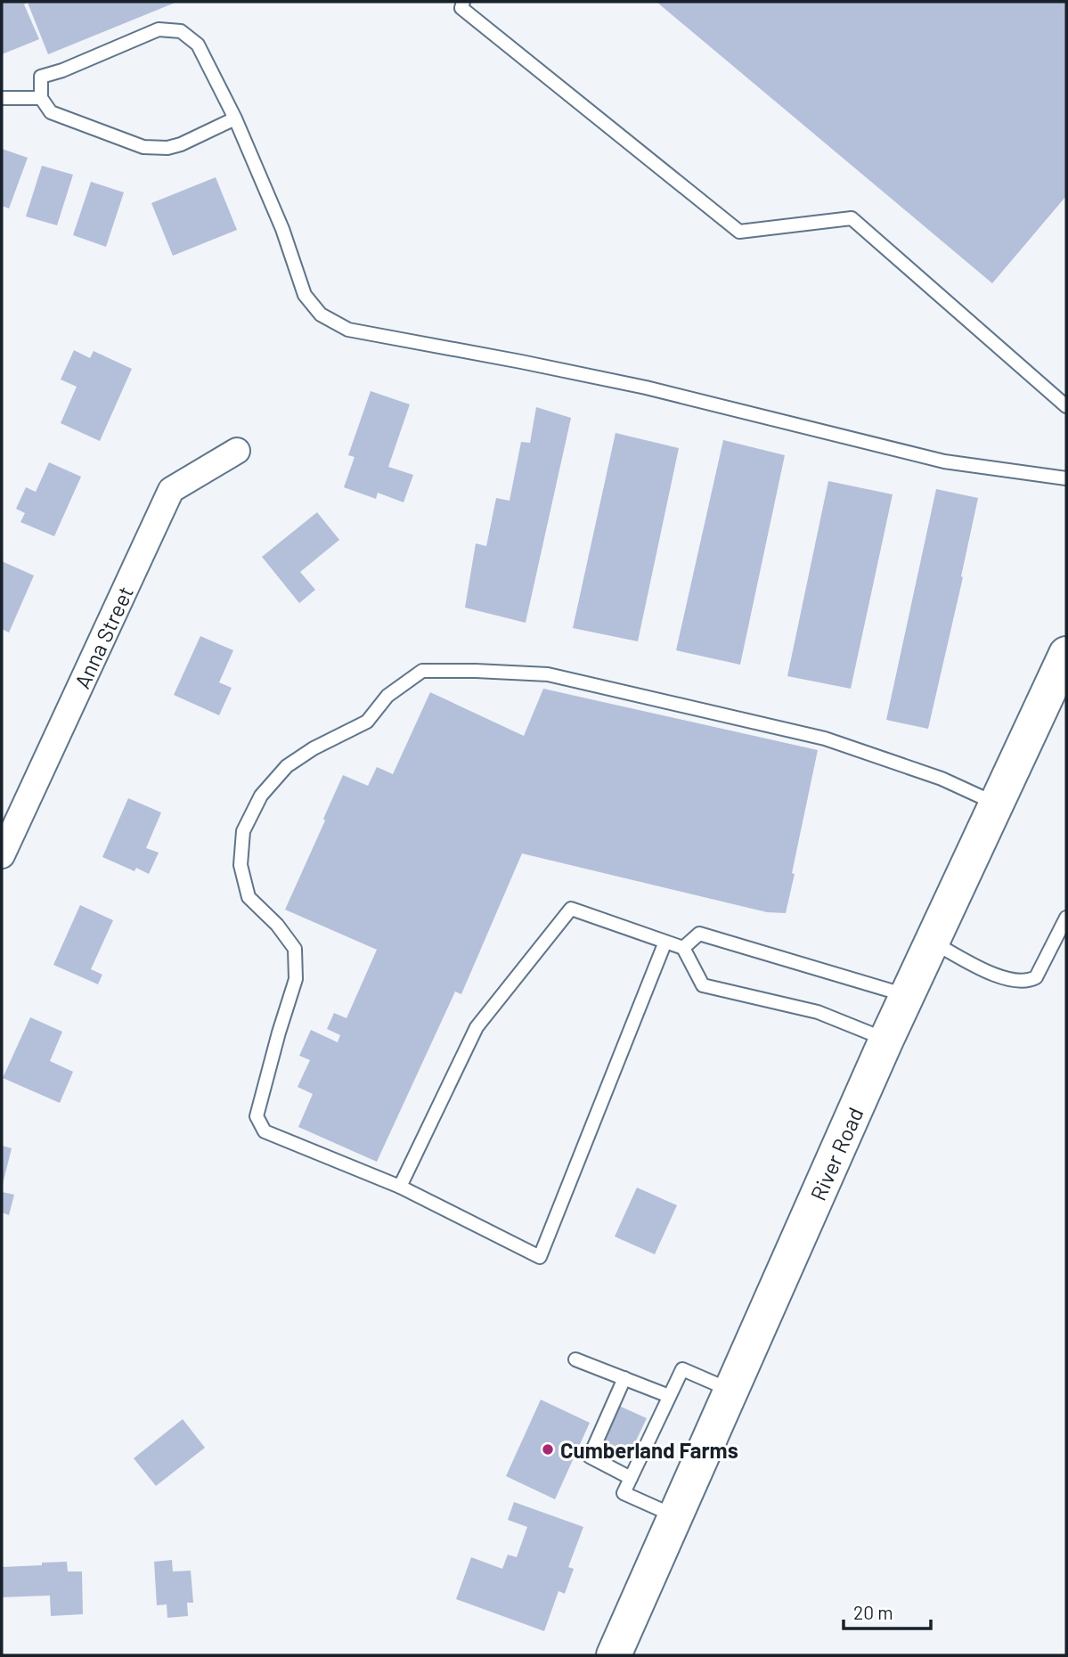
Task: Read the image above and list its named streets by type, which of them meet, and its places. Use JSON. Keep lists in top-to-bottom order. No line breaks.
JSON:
{"streets":{"main road":["River Road"],"street":["Anna Street"]},"places":["Cumberland Farms"],"scale_bar":"20 m"}
